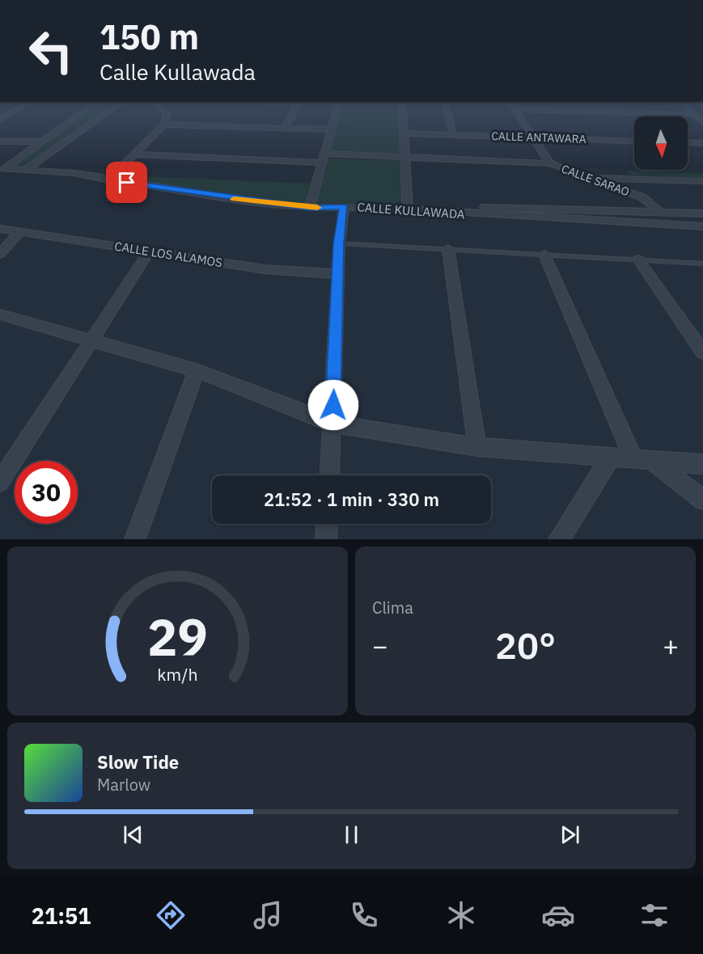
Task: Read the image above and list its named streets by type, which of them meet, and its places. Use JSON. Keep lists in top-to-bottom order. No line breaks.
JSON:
{"streets":{"street":["CALLE ANTAWARA","CALLE SARAO","CALLE KULLAWADA","CALLE LOS ALAMOS"]},"crossings":[["CALLE ANTAWARA","CALLE SARAO"],["CALLE SARAO","CALLE KULLAWADA"]],"north":"bottom","page":{"turn":["150 m","Calle Kullawada"],"limit":"30","trip":"21:52 · 1 min · 330 m","tile":"Clima","heat":["−","20°","+"],"song":["Slow Tide","Marlow"],"tabs":"21:51","gauge":["29","km/h"]}}
